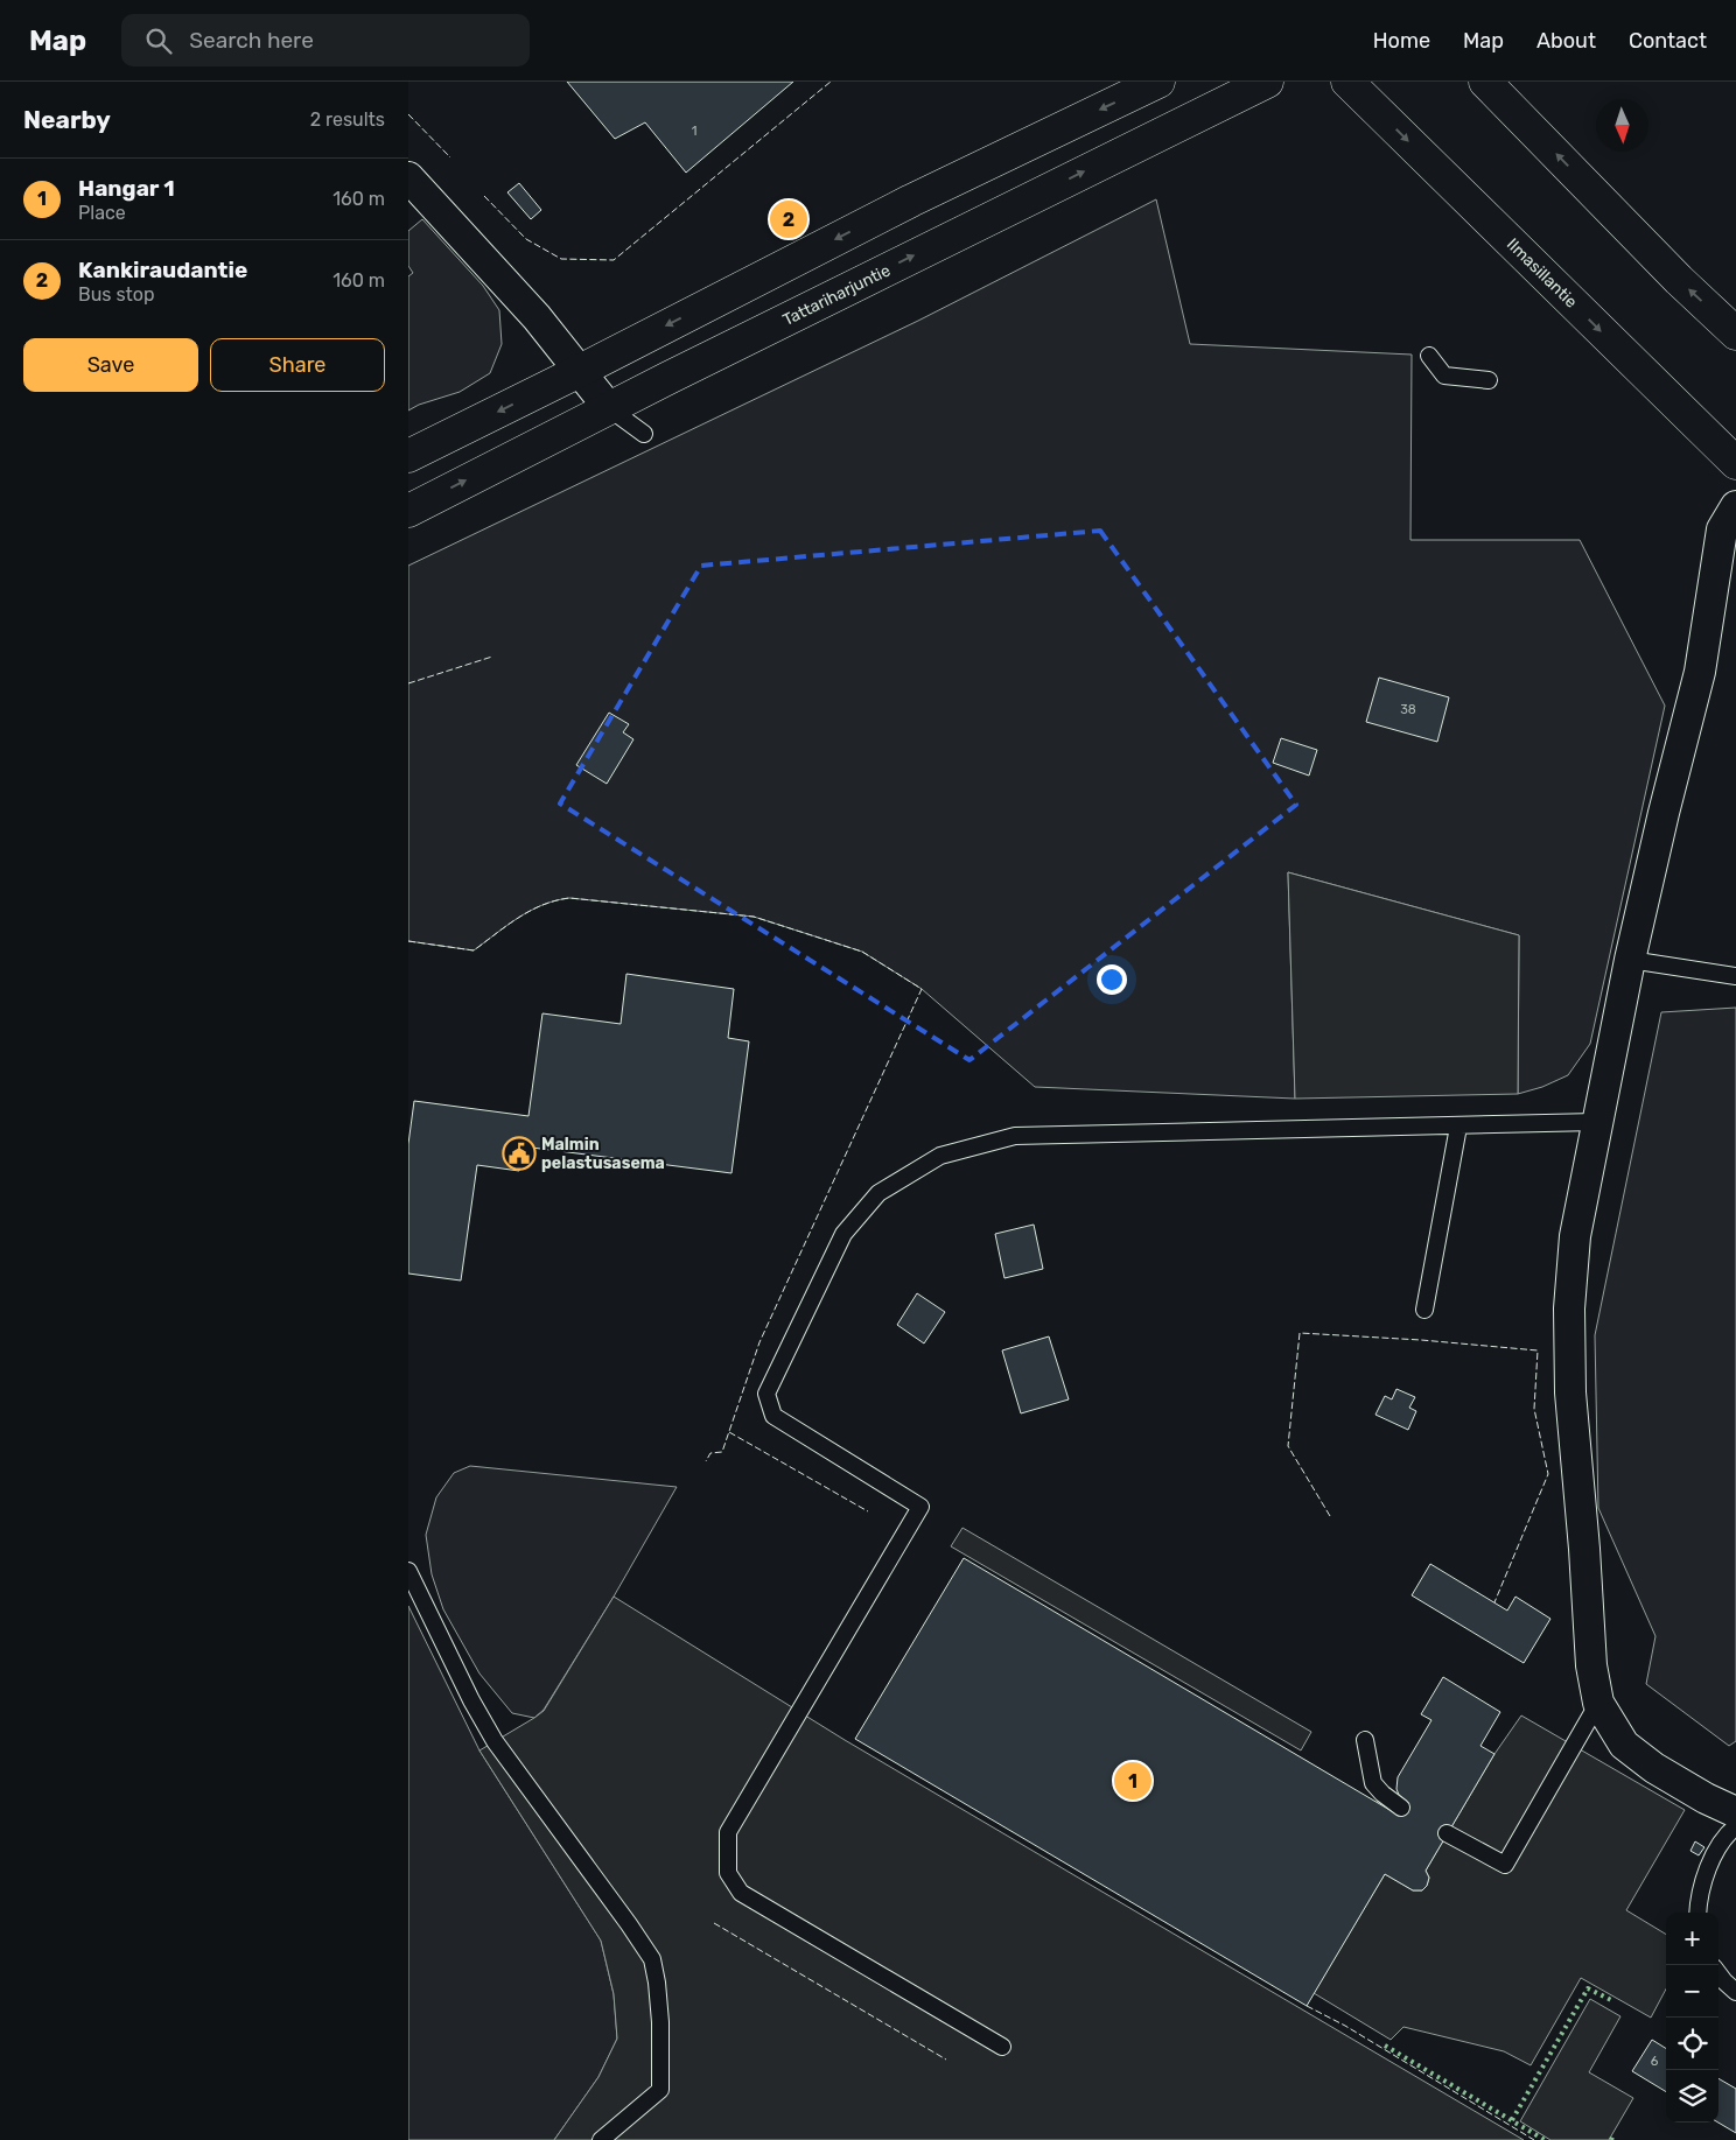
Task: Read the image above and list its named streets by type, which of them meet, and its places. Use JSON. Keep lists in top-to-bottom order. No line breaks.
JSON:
{"streets":{"main road":["Ilmasillantie","Tattariharjuntie"]},"places":{"public building":["Malmin pelastusasema"]},"house_numbers":["1","38","6"],"north":"bottom","page":{"header":"Map","search":"Search here","nav":["Home","Map","About","Contact"],"heading":["Nearby","2 results"],"list":[{"mark":"1","name":"Hangar 1","note":"Place","value":"160 m"},{"mark":"2","name":"Kankiraudantie","note":"Bus stop","value":"160 m"}],"pins":["2","1"],"buttons":["Save","Share"],"map_buttons":["+","−"]}}
